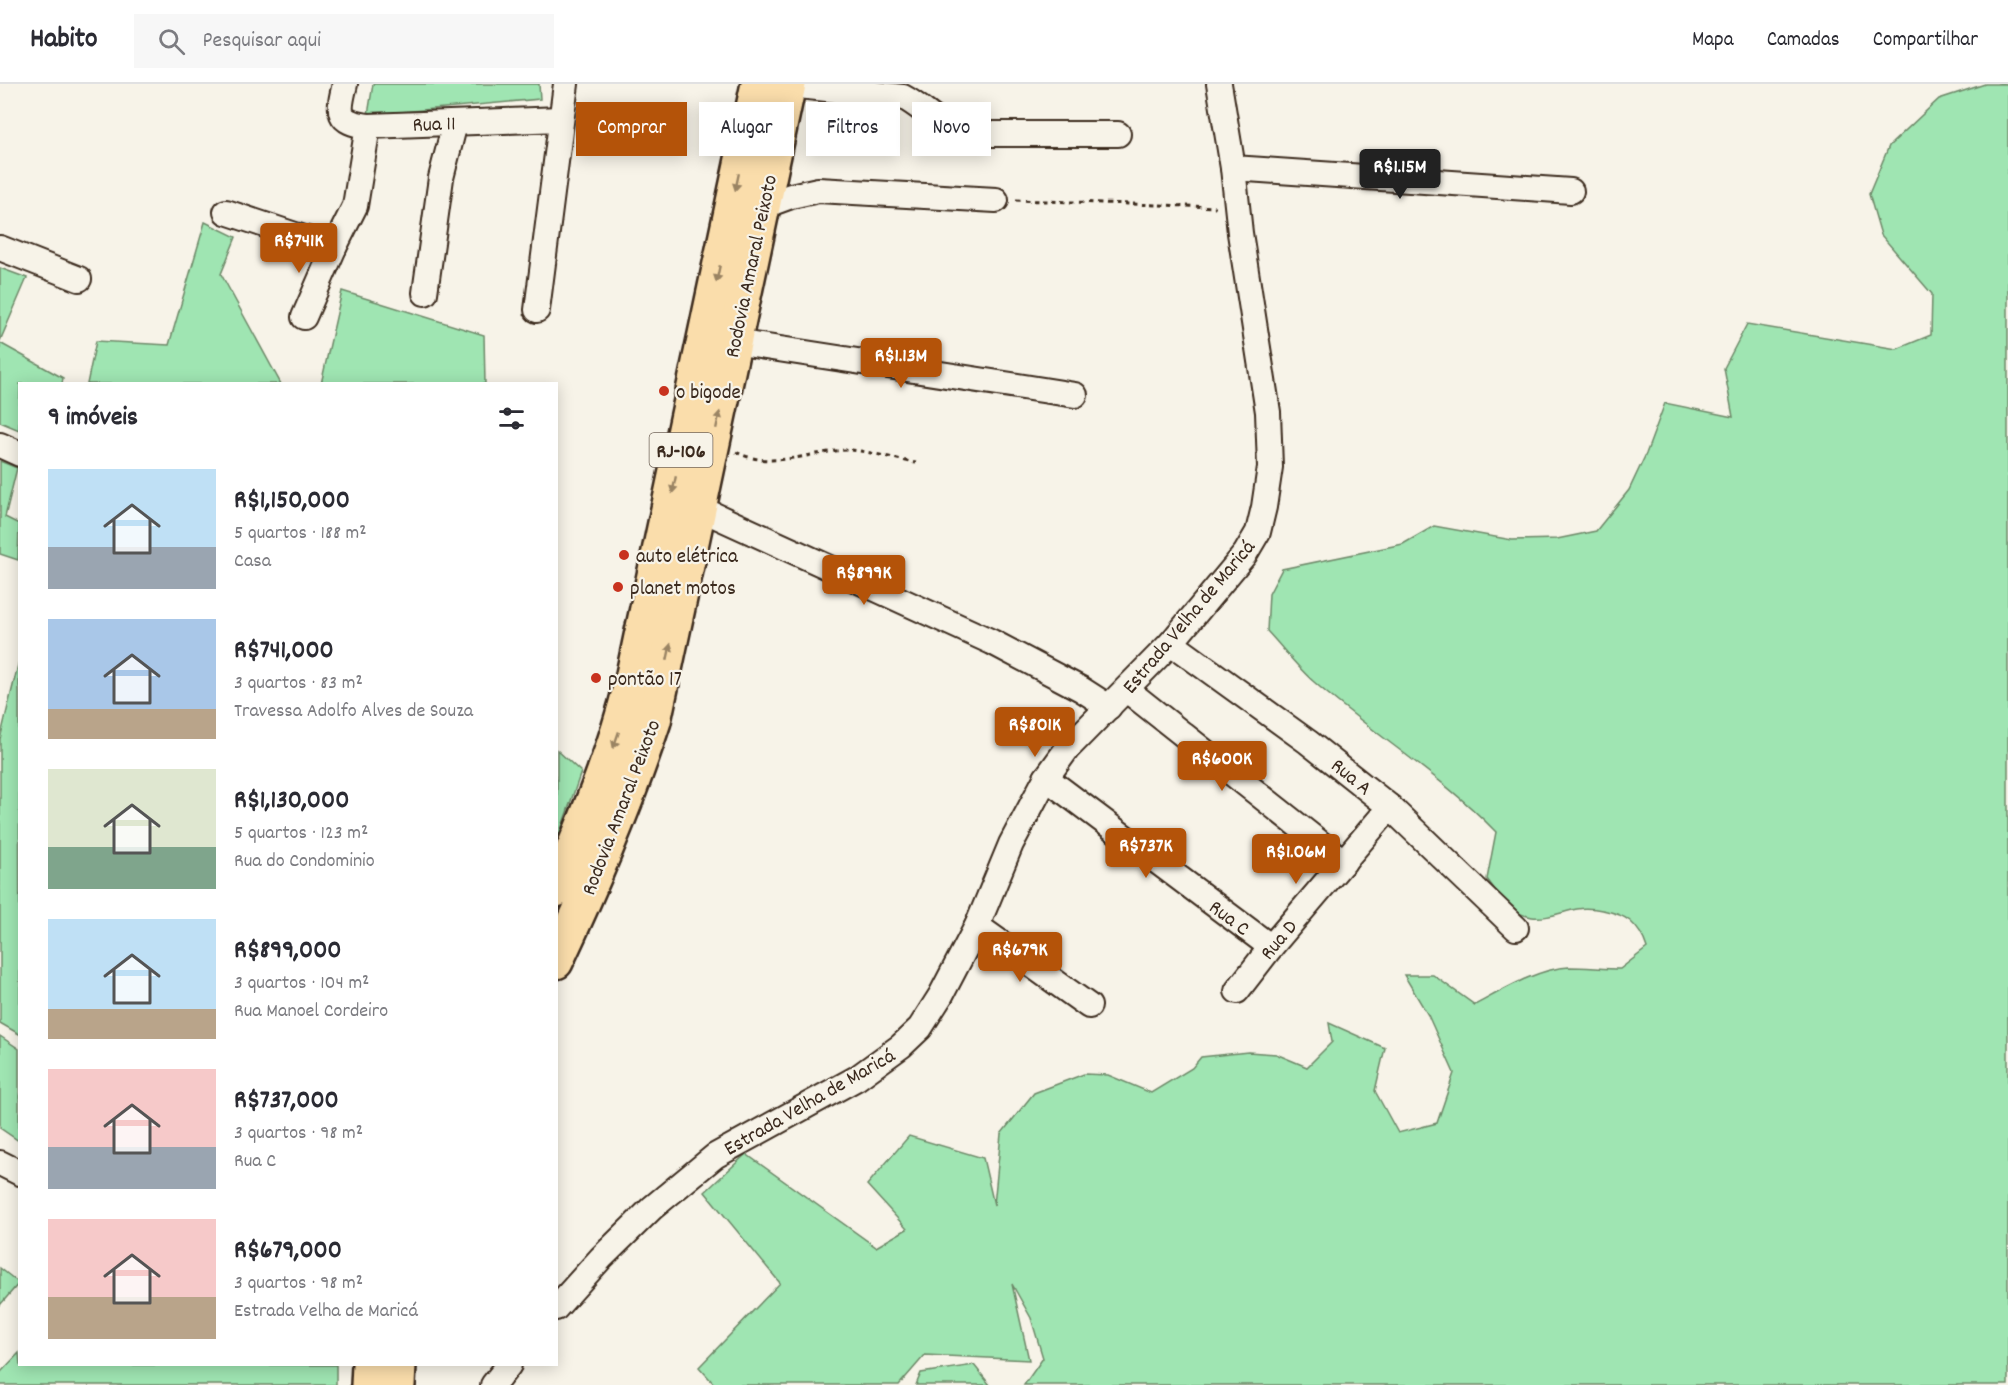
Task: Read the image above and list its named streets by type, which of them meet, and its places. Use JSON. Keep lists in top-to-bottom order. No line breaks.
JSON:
{"streets":{"highway":["Rodovia Amaral Peixoto","RJ-106"],"street":["Rua 11","Estrada Velha de Maricá","Rua A","Rua C","Rua D"]},"crossings":[["Estrada Velha de Maricá","Rua A"],["Estrada Velha de Maricá","Rua C"],["Rua A","Rua D"],["Rua C","Rua D"]],"places":["o bigode","auto elétrica","planet motos","pontão 17"],"page":{"header":"Habito","search":"Pesquisar aqui","nav":["Mapa","Camadas","Compartilhar"],"chip":["Comprar","Alugar","Filtros","Novo"],"price":["R$1.15M","R$741K","R$1.13M","R$899K","R$801K","R$600K","R$737K","R$1.06M","R$679K"],"heading":"9 imóveis","list":[{"name":"R$1,150,000","note":"5 quartos · 188 m² · Casa"},{"name":"R$741,000","note":"3 quartos · 83 m² · Travessa Adolfo Alves de Souza"},{"name":"R$1,130,000","note":"5 quartos · 123 m² · Rua do Condominio"},{"name":"R$899,000","note":"3 quartos · 104 m² · Rua Manoel Cordeiro"},{"name":"R$737,000","note":"3 quartos · 98 m² · Rua C"},{"name":"R$679,000","note":"3 quartos · 98 m² · Estrada Velha de Maricá"}]}}
